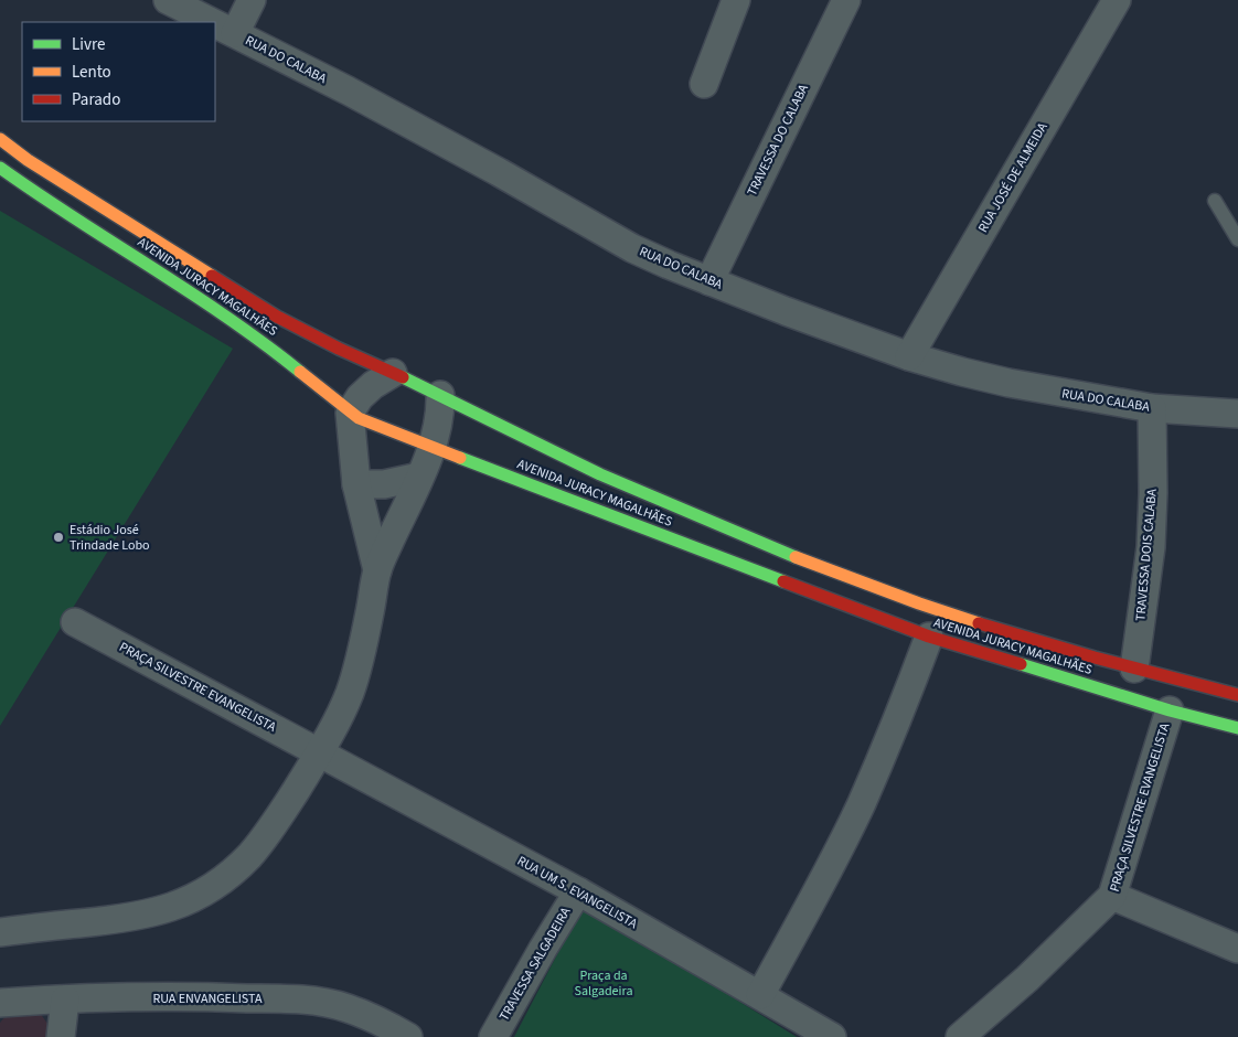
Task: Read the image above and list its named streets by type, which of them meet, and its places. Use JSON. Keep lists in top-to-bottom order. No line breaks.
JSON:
{"streets":{"main road":["AVENIDA JURACY MAGALHÃES"],"street":["RUA DO CALABA","TRAVESSA DO CALABA","RUA JOSÉ DE ALMEIDA","TRAVESSA DOIS CALABA","PRAÇA SILVESTRE EVANGELISTA","RUA UM S. EVANGELISTA","TRAVESSA SALGADEIRA","RUA ENVANGELISTA"]},"crossings":[["RUA DO CALABA","TRAVESSA DO CALABA"],["RUA DO CALABA","RUA JOSÉ DE ALMEIDA"],["RUA DO CALABA","TRAVESSA DOIS CALABA"],["AVENIDA JURACY MAGALHÃES","TRAVESSA DOIS CALABA"],["AVENIDA JURACY MAGALHÃES","PRAÇA SILVESTRE EVANGELISTA"],["PRAÇA SILVESTRE EVANGELISTA","RUA UM S. EVANGELISTA"],["RUA UM S. EVANGELISTA","TRAVESSA SALGADEIRA"]],"parks":["Praça da Salgadeira"],"places":["Estádio José Trindade Lobo"],"legend":["Livre","Lento","Parado"]}
